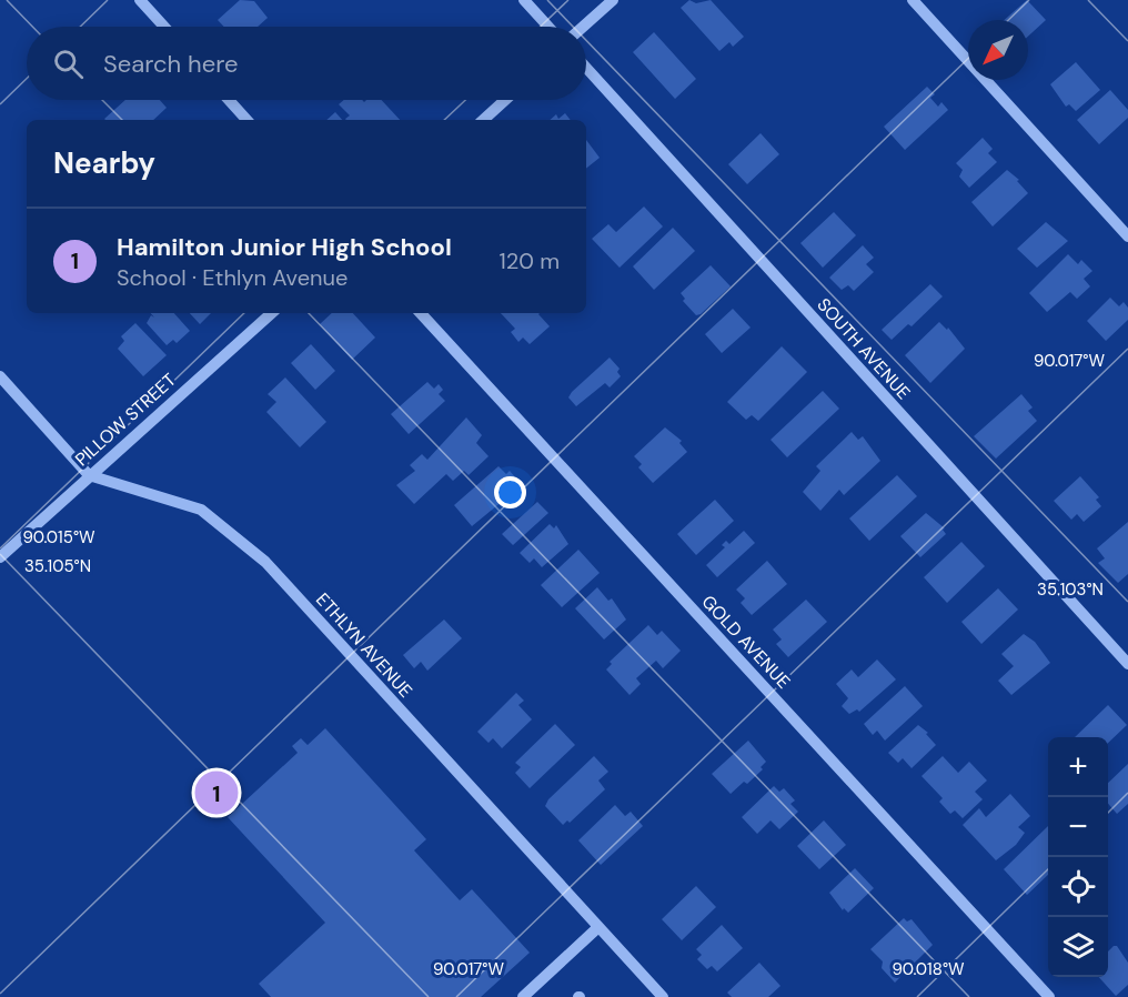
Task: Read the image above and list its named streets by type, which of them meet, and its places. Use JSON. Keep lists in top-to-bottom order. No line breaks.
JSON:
{"streets":{"street":["SOUTH AVENUE","PILLOW STREET","GOLD AVENUE","ETHLYN AVENUE"]},"crossings":[["PILLOW STREET","ETHLYN AVENUE"]],"north":"bottom left","page":{"search":"Search here","heading":"Nearby","list":[{"mark":"1","name":"Hamilton Junior High School","note":"School · Ethlyn Avenue","value":"120 m"}],"map_buttons":["+","−"],"pins":"1"},"coordinates":["90.017°W","90.015°W","35.105°N","35.103°N","90.018°W"]}
